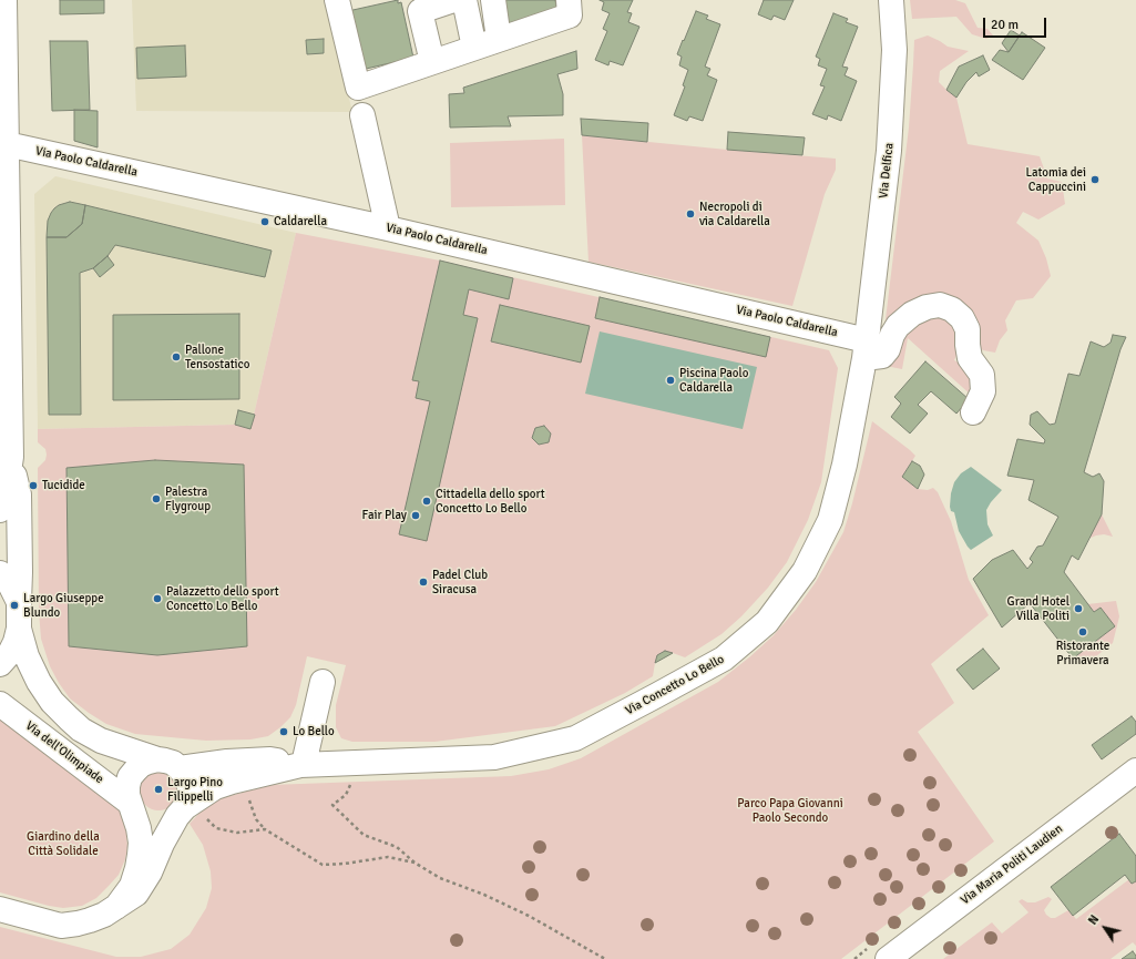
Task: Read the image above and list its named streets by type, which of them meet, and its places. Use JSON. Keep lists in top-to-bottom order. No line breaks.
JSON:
{"streets":{"street":["Via Paolo Caldarella","Via Delfica","Via Concetto Lo Bello","Via dell'Olimpiade","Via Maria Politi Laudien"]},"crossings":[["Via Paolo Caldarella","Via Delfica"],["Via Paolo Caldarella","Via Concetto Lo Bello"],["Via Delfica","Via Concetto Lo Bello"]],"parks":["Parco Papa Giovanni Paolo Secondo","Giardino della Città Solidale"],"places":["Latomia dei Cappuccini","Necropoli di via Caldarella","Caldarella","Pallone Tensostatico","Piscina Paolo Caldarella","Tucidide","Palestra Flygroup","Cittadella dello sport Concetto Lo Bello","Fair Play","Padel Club Siracusa","Palazzetto dello sport Concetto Lo Bello","Largo Giuseppe Blundo","Grand Hotel Villa Politi","Ristorante Primavera","Lo Bello","Largo Pino Filippelli"],"scale_bar":"20 m","north":"top left"}
